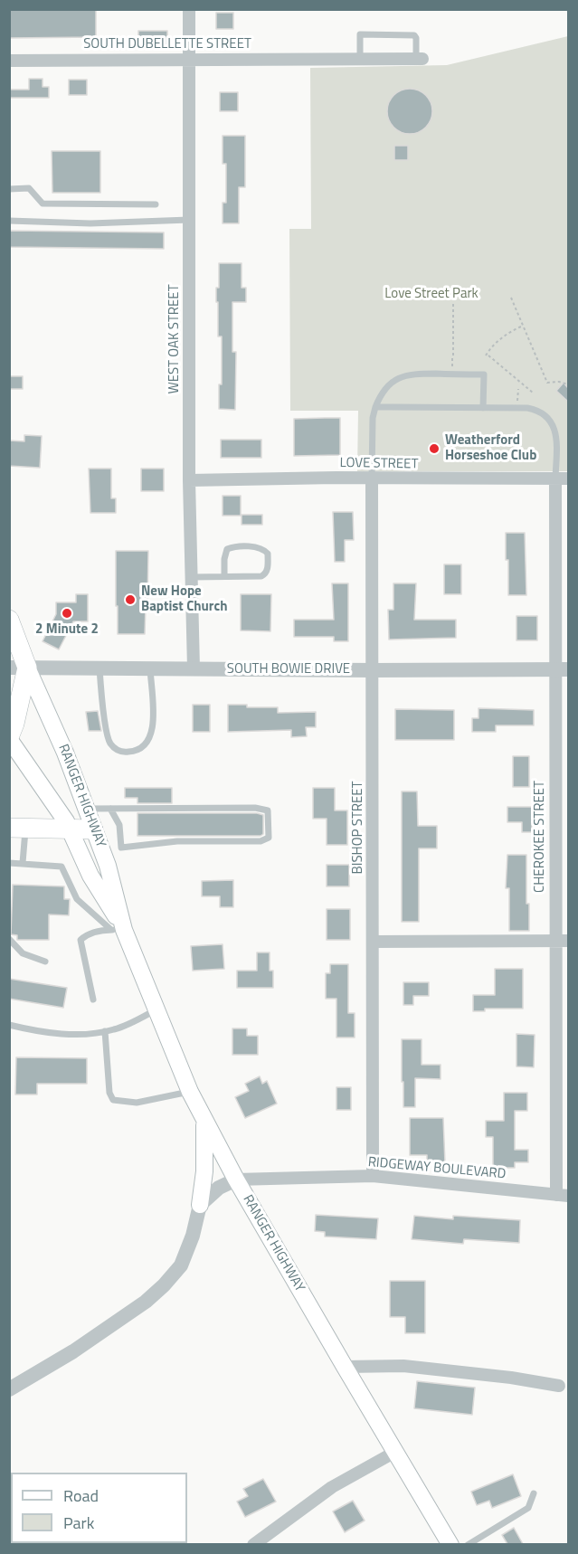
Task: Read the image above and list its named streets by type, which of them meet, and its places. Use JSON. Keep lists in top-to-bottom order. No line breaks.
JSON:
{"streets":{"main road":["RANGER HIGHWAY"],"street":["SOUTH DUBELLETTE STREET","WEST OAK STREET","LOVE STREET","SOUTH BOWIE DRIVE","BISHOP STREET","CHEROKEE STREET","RIDGEWAY BOULEVARD"]},"crossings":[["SOUTH DUBELLETTE STREET","WEST OAK STREET"],["WEST OAK STREET","LOVE STREET"],["WEST OAK STREET","SOUTH BOWIE DRIVE"],["LOVE STREET","BISHOP STREET"],["LOVE STREET","CHEROKEE STREET"],["SOUTH BOWIE DRIVE","RANGER HIGHWAY"],["SOUTH BOWIE DRIVE","BISHOP STREET"],["SOUTH BOWIE DRIVE","CHEROKEE STREET"],["RANGER HIGHWAY","RIDGEWAY BOULEVARD"],["BISHOP STREET","RIDGEWAY BOULEVARD"],["CHEROKEE STREET","RIDGEWAY BOULEVARD"]],"parks":["Love Street Park"],"places":["Weatherford Horseshoe Club","New Hope Baptist Church","2 Minute 2"],"legend":["Road","Park"]}
